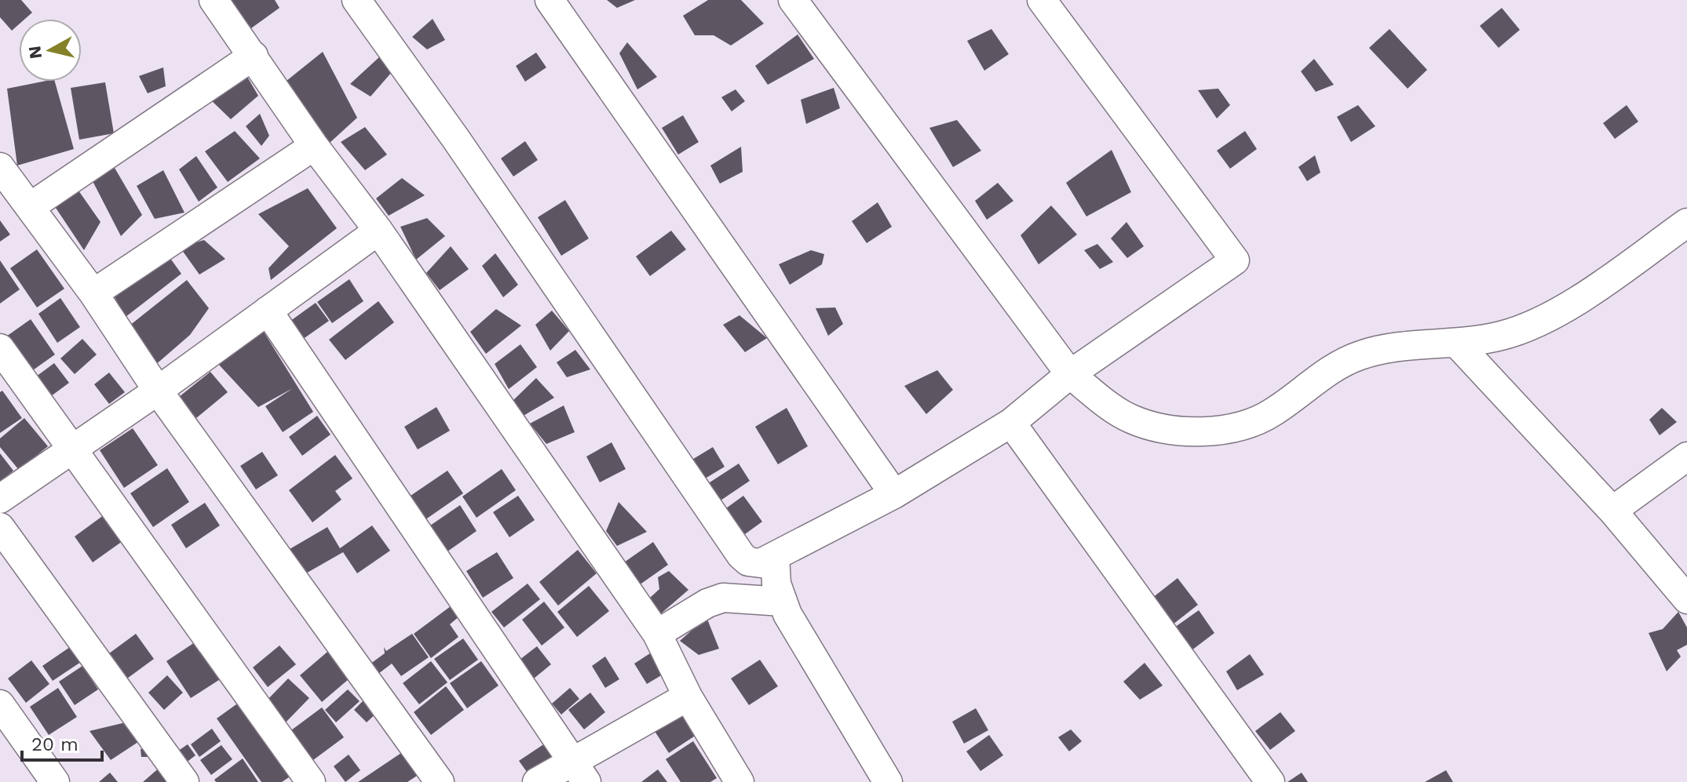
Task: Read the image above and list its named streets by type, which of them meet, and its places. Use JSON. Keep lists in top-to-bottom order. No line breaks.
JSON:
{"scale_bar":"20 m","north":"left"}
